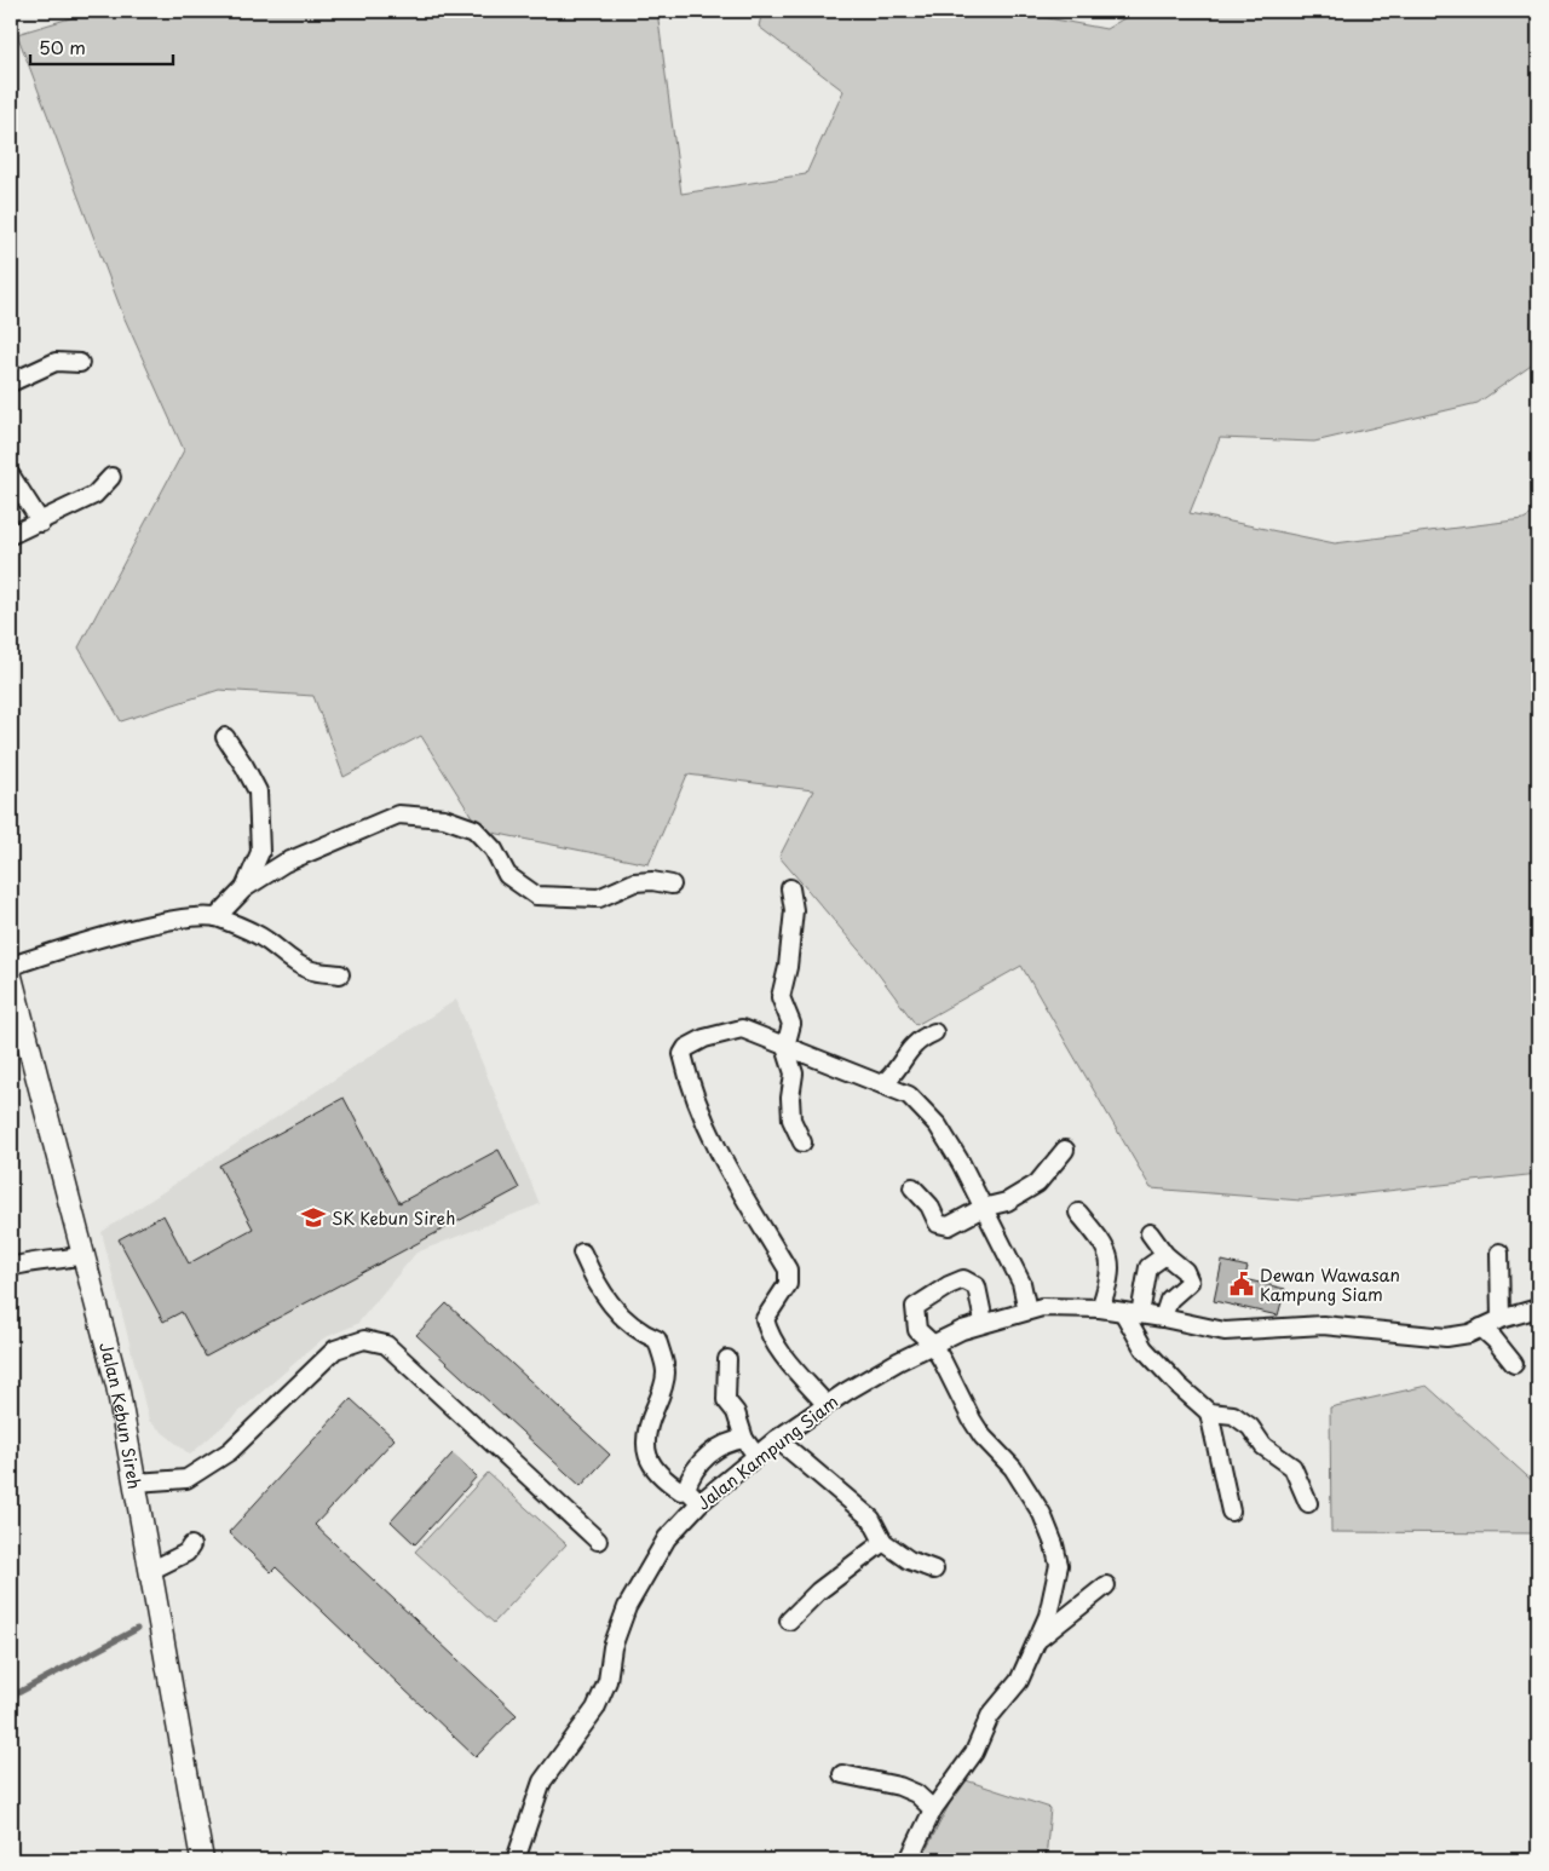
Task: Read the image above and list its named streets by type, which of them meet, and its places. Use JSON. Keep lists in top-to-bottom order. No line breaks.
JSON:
{"streets":{"street":["Jalan Kebun Sireh","Jalan Kampung Siam"]},"places":{"school or university":["SK Kebun Sireh"],"public building":["Dewan Wawasan Kampung Siam"]},"scale_bar":"50 m"}
